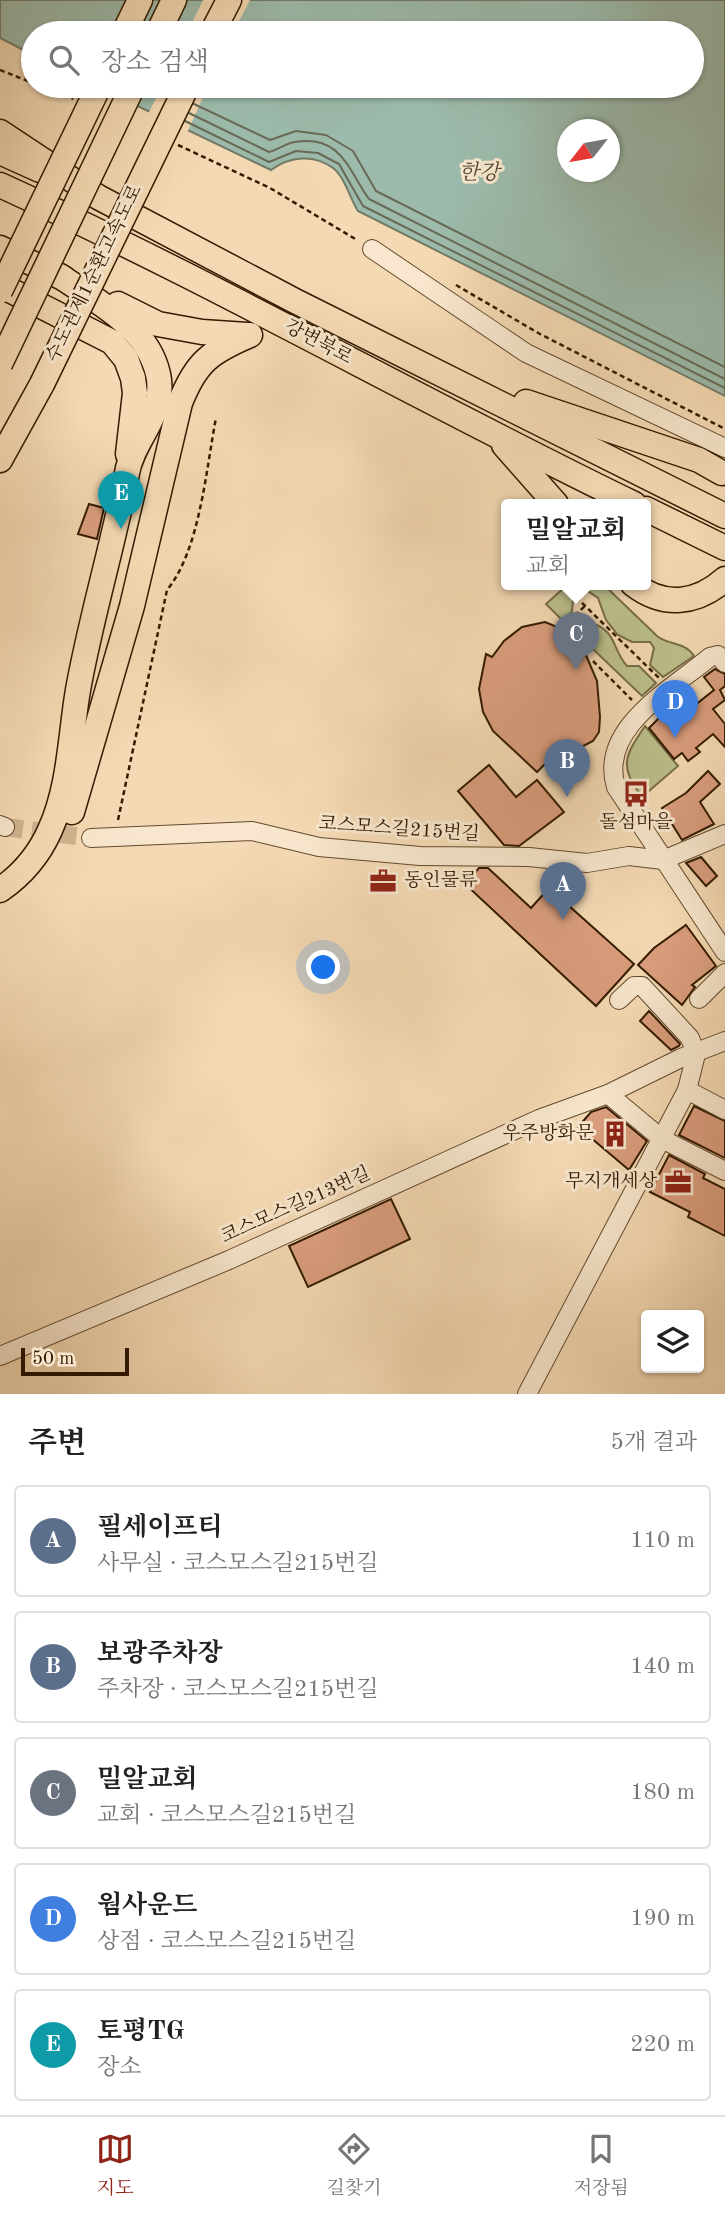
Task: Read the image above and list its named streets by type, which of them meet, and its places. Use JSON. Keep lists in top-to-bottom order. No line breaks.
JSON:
{"streets":{"highway":["수도권제1순환고속도로","강변북로"],"street":["코스모스길215번길","코스모스길213번길"]},"water":["한강"],"places":{"bus stop":["돌섬마을"],"office":["동인물류","무지개세상"],"building":["우주방화문"]},"scale_bar":"50 m","north":"bottom left","page":{"search":"장소 검색","pins":["E","C","D","B","A"],"popup":["밀알교회","교회"],"scale":"50 m","heading":["주변","5개 결과"],"list":[{"mark":"A","name":"필세이프티","note":"사무실 · 코스모스길215번길","value":"110 m"},{"mark":"B","name":"보광주차장","note":"주차장 · 코스모스길215번길","value":"140 m"},{"mark":"C","name":"밀알교회","note":"교회 · 코스모스길215번길","value":"180 m"},{"mark":"D","name":"웜사운드","note":"상점 · 코스모스길215번길","value":"190 m"},{"mark":"E","name":"토평TG","note":"장소","value":"220 m"}],"nav":["지도","길찾기","저장됨"]}}
